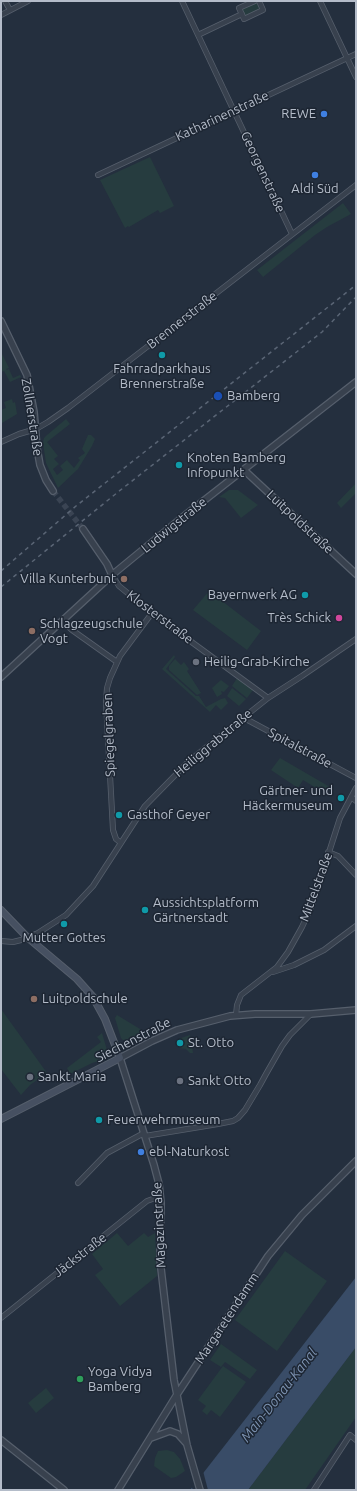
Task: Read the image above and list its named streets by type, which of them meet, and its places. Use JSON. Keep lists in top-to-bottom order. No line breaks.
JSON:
{"streets":{"main road":["Siechenstraße"],"street":["Katharinenstraße","Georgenstraße","Brennerstraße","Zollnerstraße","Luitpoldstraße","Ludwigstraße","Klosterstraße","Spiegelgraben","Heiliggrabstraße","Spitalstraße","Mittelstraße","Magazinstraße","Jäckstraße","Margaretendamm"]},"crossings":[["Katharinenstraße","Georgenstraße"],["Georgenstraße","Brennerstraße"],["Brennerstraße","Zollnerstraße"],["Luitpoldstraße","Ludwigstraße"],["Ludwigstraße","Klosterstraße"],["Klosterstraße","Spiegelgraben"],["Klosterstraße","Heiliggrabstraße"],["Spiegelgraben","Heiliggrabstraße"],["Heiliggrabstraße","Spitalstraße"],["Mittelstraße","Siechenstraße"],["Siechenstraße","Magazinstraße"],["Magazinstraße","Jäckstraße"],["Magazinstraße","Margaretendamm"]],"water":["Main-Donau-Kanal"],"places":["REWE","Aldi Süd","Fahrradparkhaus Brennerstraße","Bamberg","Knoten Bamberg Infopunkt","Villa Kunterbunt","Bayernwerk AG","Très Schick","Schlagzeugschule Vogt","Heilig-Grab-Kirche","Gärtner- und Häckermuseum","Gasthof Geyer","Aussichtsplatform Gärtnerstadt","Mutter Gottes","Luitpoldschule","St. Otto","Sankt Maria","Sankt Otto","Feuerwehrmuseum","ebl-Naturkost","Yoga Vidya Bamberg"]}
